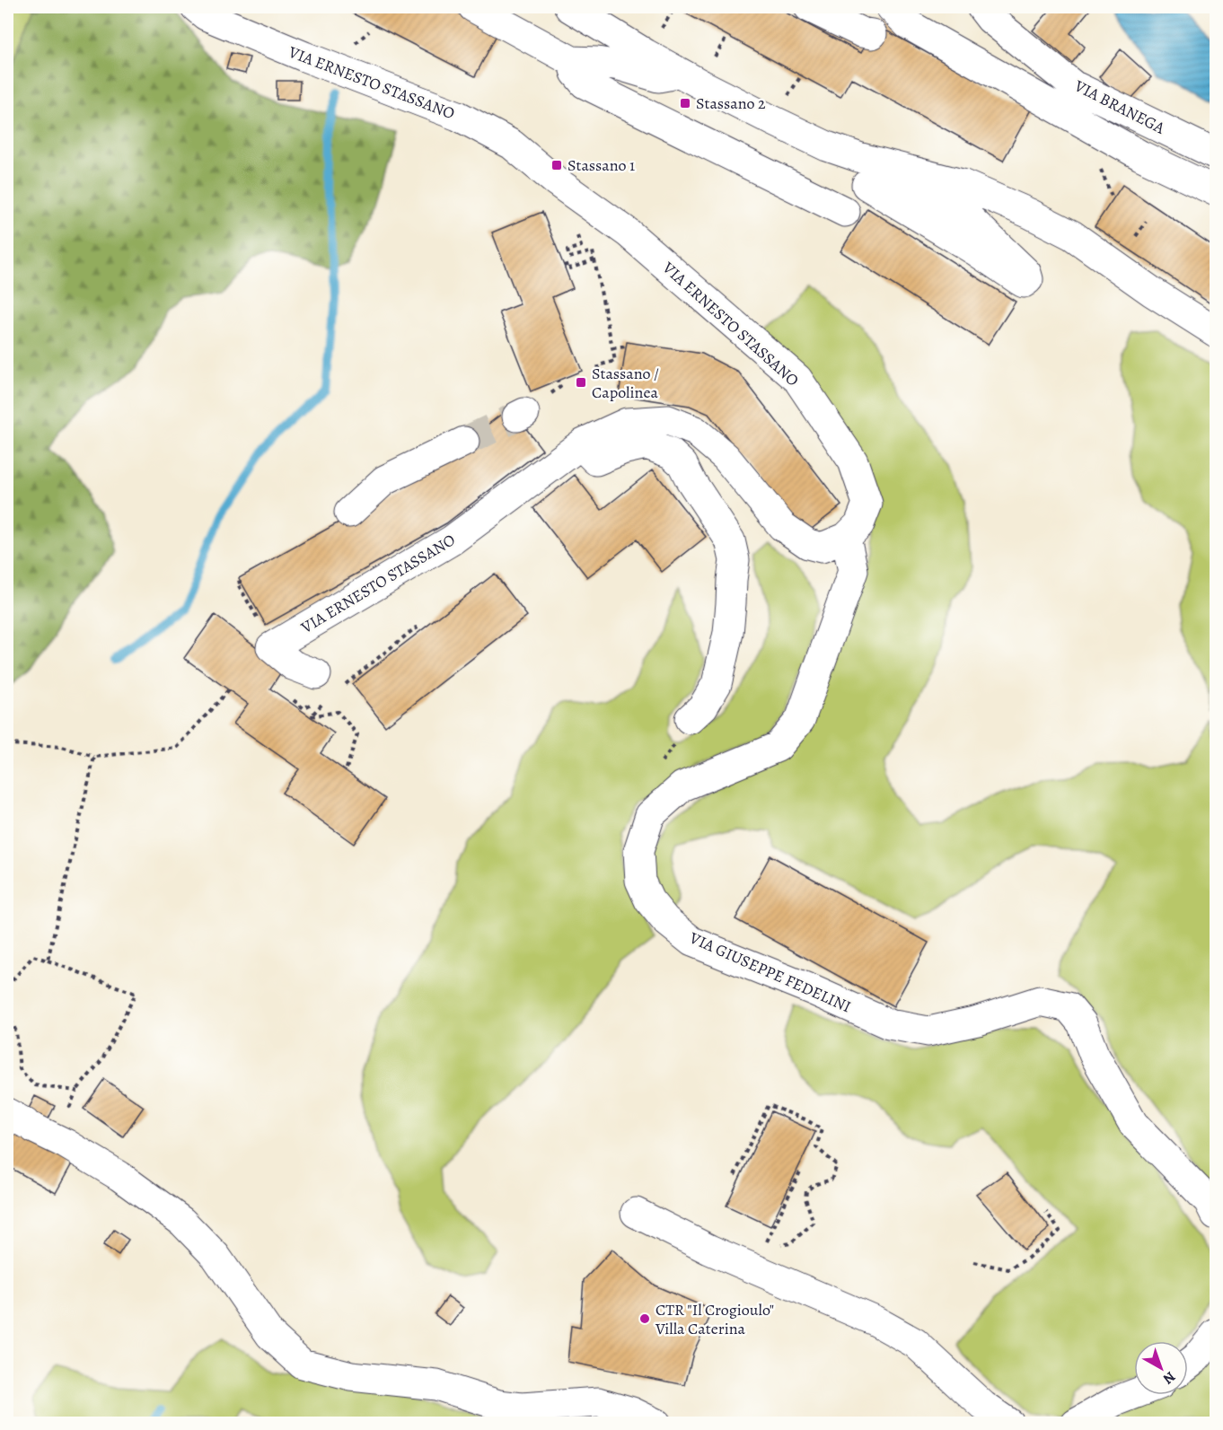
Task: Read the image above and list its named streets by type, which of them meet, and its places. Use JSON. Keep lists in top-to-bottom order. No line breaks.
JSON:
{"streets":{"street":["VIA ERNESTO STASSANO","VIA BRANEGA","VIA GIUSEPPE FEDELINI"]},"crossings":[["VIA ERNESTO STASSANO","VIA GIUSEPPE FEDELINI"]],"places":{"transit":["Stassano 2","Stassano 1","Stassano / Capolinea"],"other":["CTR \"Il Crogioulo\" Villa Caterina"]},"north":"bottom right"}
